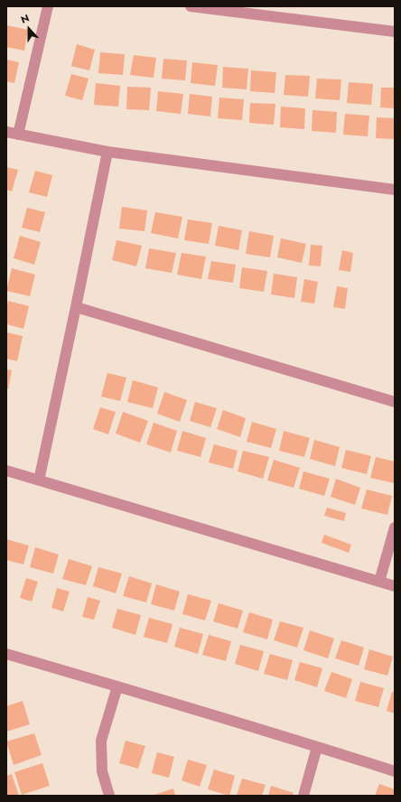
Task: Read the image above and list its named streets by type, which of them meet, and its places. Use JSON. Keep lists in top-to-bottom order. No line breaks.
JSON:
{"north":"top"}
